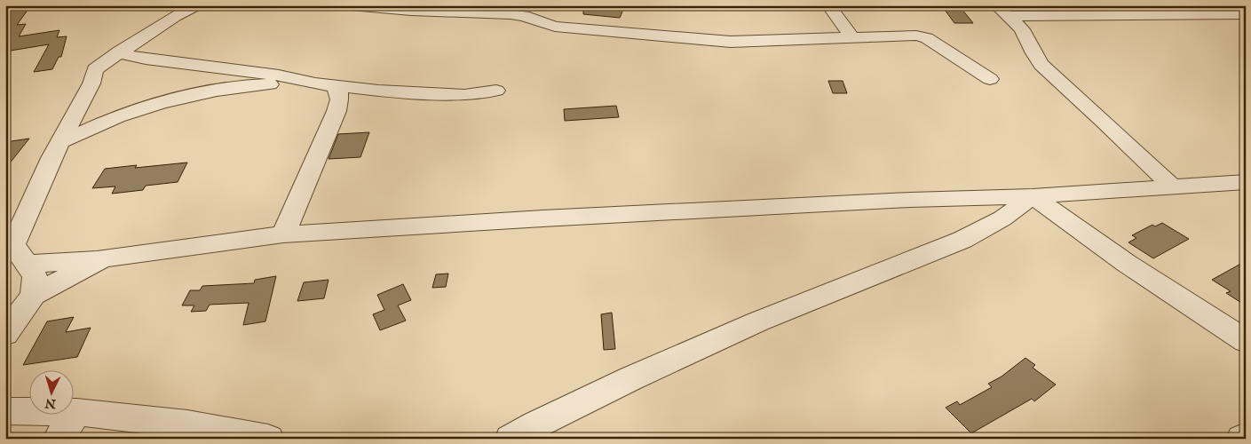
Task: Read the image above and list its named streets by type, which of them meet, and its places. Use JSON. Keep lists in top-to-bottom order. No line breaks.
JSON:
{"north":"bottom"}
